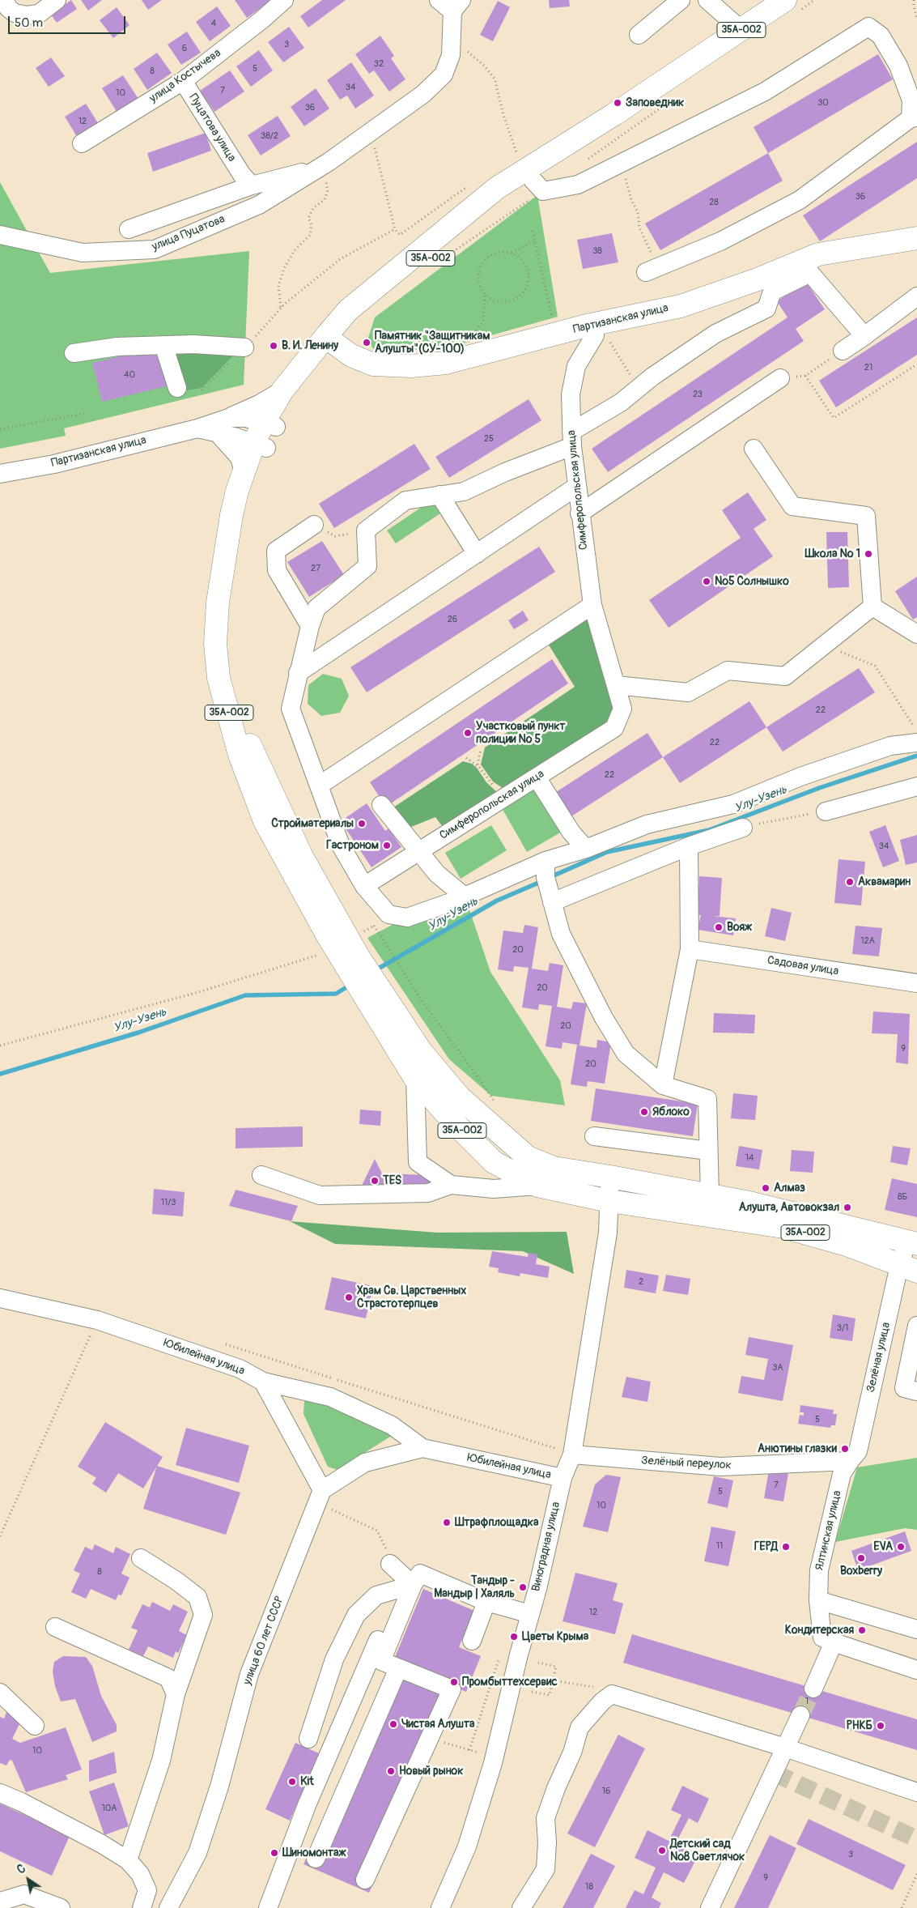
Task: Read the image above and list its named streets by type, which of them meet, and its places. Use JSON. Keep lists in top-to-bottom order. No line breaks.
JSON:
{"streets":{"main road":["35А-002","Партизанская улица"],"street":["улица Костычева","Пуцатова улица","улица Пуцатова","Симферопольская улица","Садовая улица","Юбилейная улица","Зелёная улица","Зелёный переулок","Ялтинская улица","Виноградная улица","улица 60 лет СССР"]},"crossings":[["35А-002","Партизанская улица"],["35А-002","Зелёная улица"],["35А-002","Виноградная улица"],["улица Костычева","Пуцатова улица"],["Пуцатова улица","улица Пуцатова"],["Партизанская улица","Симферопольская улица"],["Юбилейная улица","Виноградная улица"],["Зелёная улица","Зелёный переулок"],["Зелёная улица","Ялтинская улица"],["Зелёный переулок","Ялтинская улица"],["Зелёный переулок","Виноградная улица"]],"water":["Улу-Узень"],"places":["Заповедник","Памятник \"Защитникам Алушты\"(СУ-100)","В. И. Ленину","Школа № 1","№5 Солнышко","Участковый пункт полиции № 5","Стройматериалы","Гастроном","Аквамарин","Вояж","Яблоко","TES","Алмаз","Алушта, Автовокзал","Храм Св. Царственных Страстотерпцев","Анютины глазки","Штрафплощадка","ГЕРД","EVA","Boxberry","Тандыр - Мандыр | Халяль","Кондитерская","Цветы Крыма","Промбыттехсервис","Чистая Алушта","РНКБ","Новый рынок","Kit","Детский сад №8 Светлячок","Шиномонтаж"],"house_numbers":["4","3","6","32","5","8","34","7","10","30","36","12","38/2","36","28","38","21","40","23","25","27","26","22","22","22","34","12А","20","20","20","9","20","14","8Б","11/3","2","3/1","3А","5","7","5","10","11","8","12","1","10","16","10А","3","9","18"],"scale_bar":"50 m","north":"top left"}
